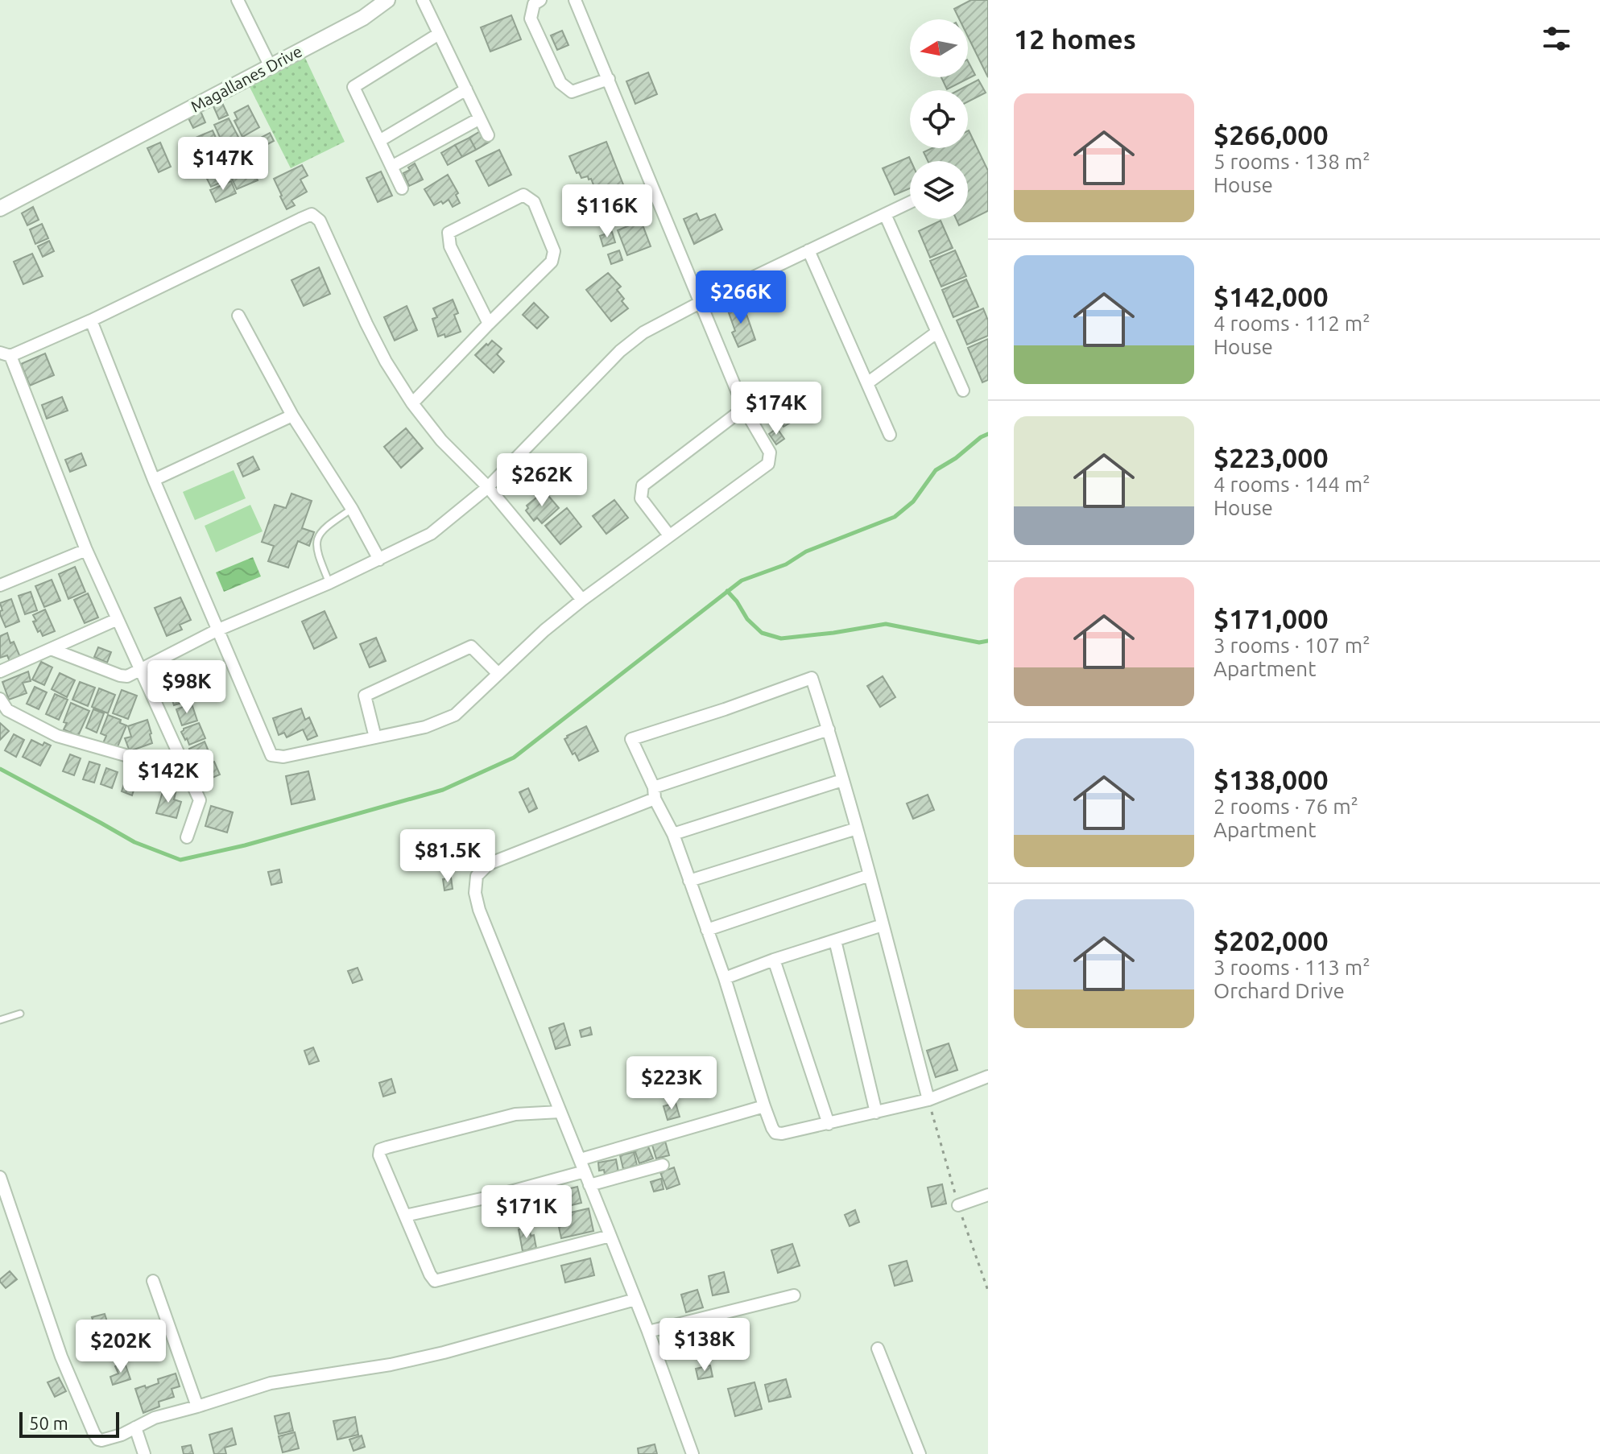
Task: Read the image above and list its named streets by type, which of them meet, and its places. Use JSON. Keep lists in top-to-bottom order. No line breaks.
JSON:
{"streets":{"street":["Magallanes Drive"]},"scale_bar":"50 m","north":"left","page":{"heading":"12 homes","list":[{"name":"$266,000","note":"5 rooms · 138 m² · House"},{"name":"$142,000","note":"4 rooms · 112 m² · House"},{"name":"$223,000","note":"4 rooms · 144 m² · House"},{"name":"$171,000","note":"3 rooms · 107 m² · Apartment"},{"name":"$138,000","note":"2 rooms · 76 m² · Apartment"},{"name":"$202,000","note":"3 rooms · 113 m² · Orchard Drive"}],"price":["$147K","$116K","$266K","$174K","$262K","$98K","$142K","$81.5K","$223K","$171K","$138K","$202K"],"scale":"50 m"}}
